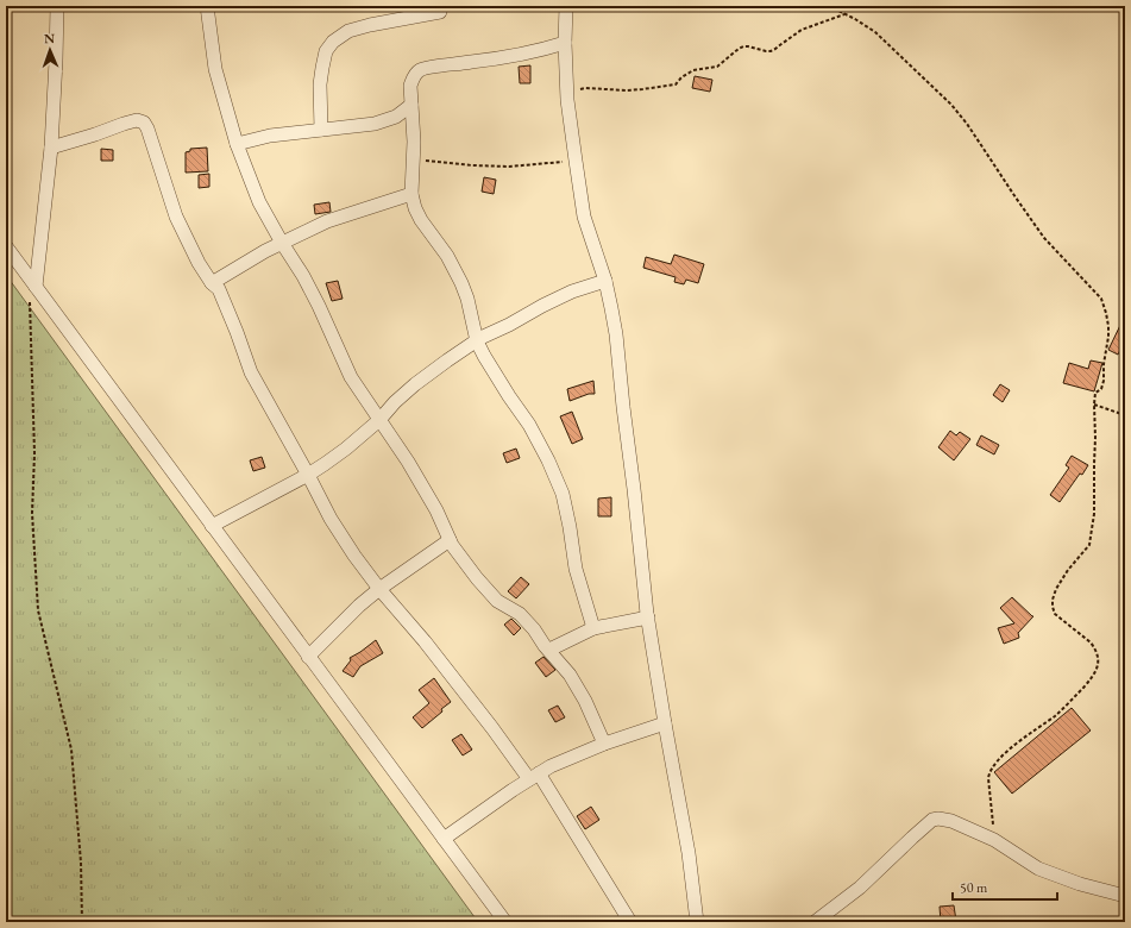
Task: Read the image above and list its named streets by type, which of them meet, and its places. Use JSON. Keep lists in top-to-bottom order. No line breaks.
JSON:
{"scale_bar":"50 m","north":"top"}
